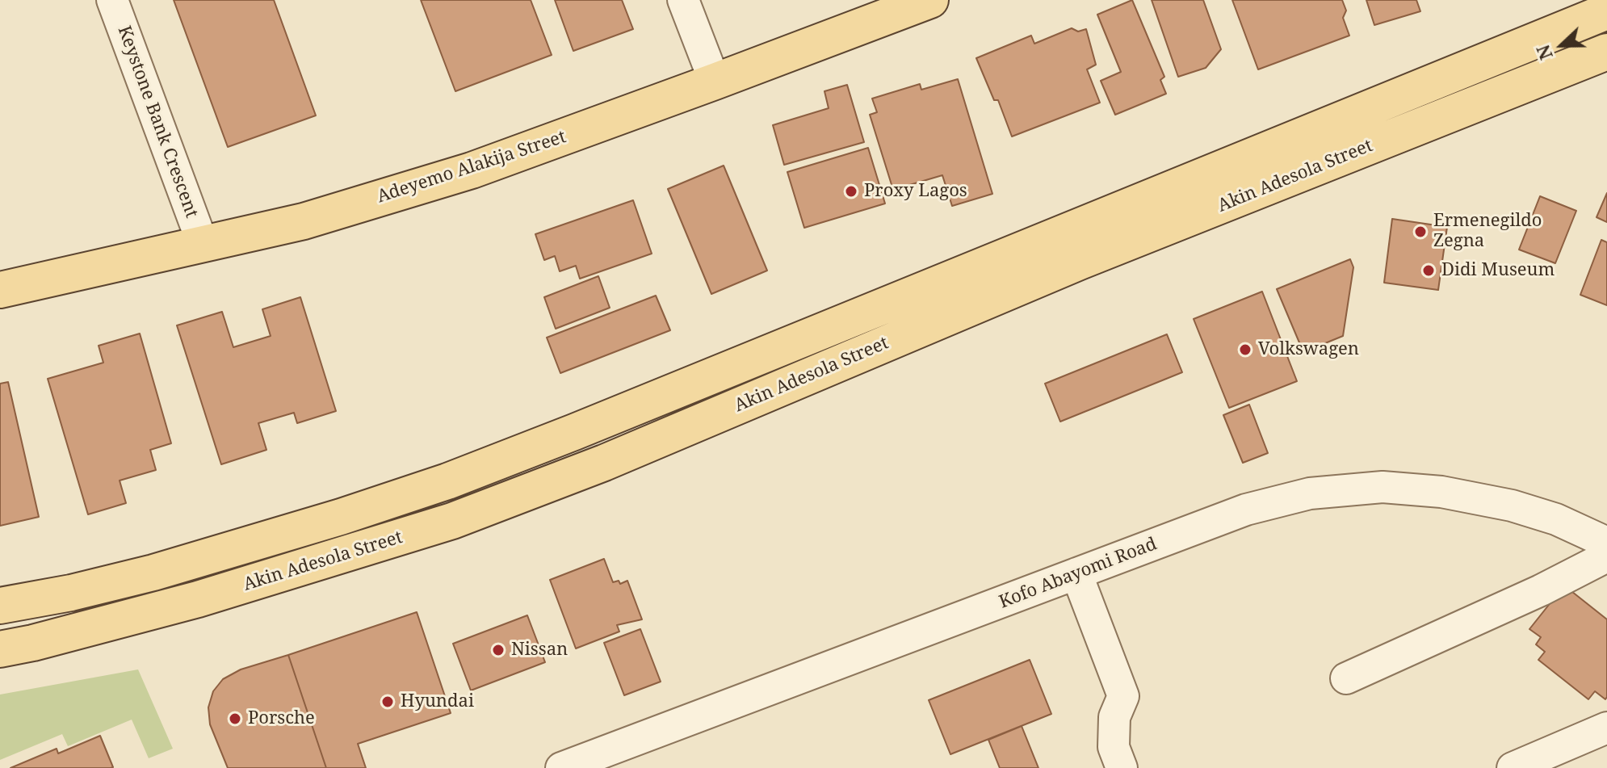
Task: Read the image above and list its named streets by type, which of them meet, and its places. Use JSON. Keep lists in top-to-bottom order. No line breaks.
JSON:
{"streets":{"main road":["Adeyemo Alakija Street","Akin Adesola Street"],"street":["Keystone Bank Crescent","Kofo Abayomi Road"]},"crossings":[["Keystone Bank Crescent","Adeyemo Alakija Street"]],"places":["Proxy Lagos","Ermenegildo Zegna","Didi Museum","Volkswagen","Nissan","Hyundai","Porsche"],"north":"left"}
